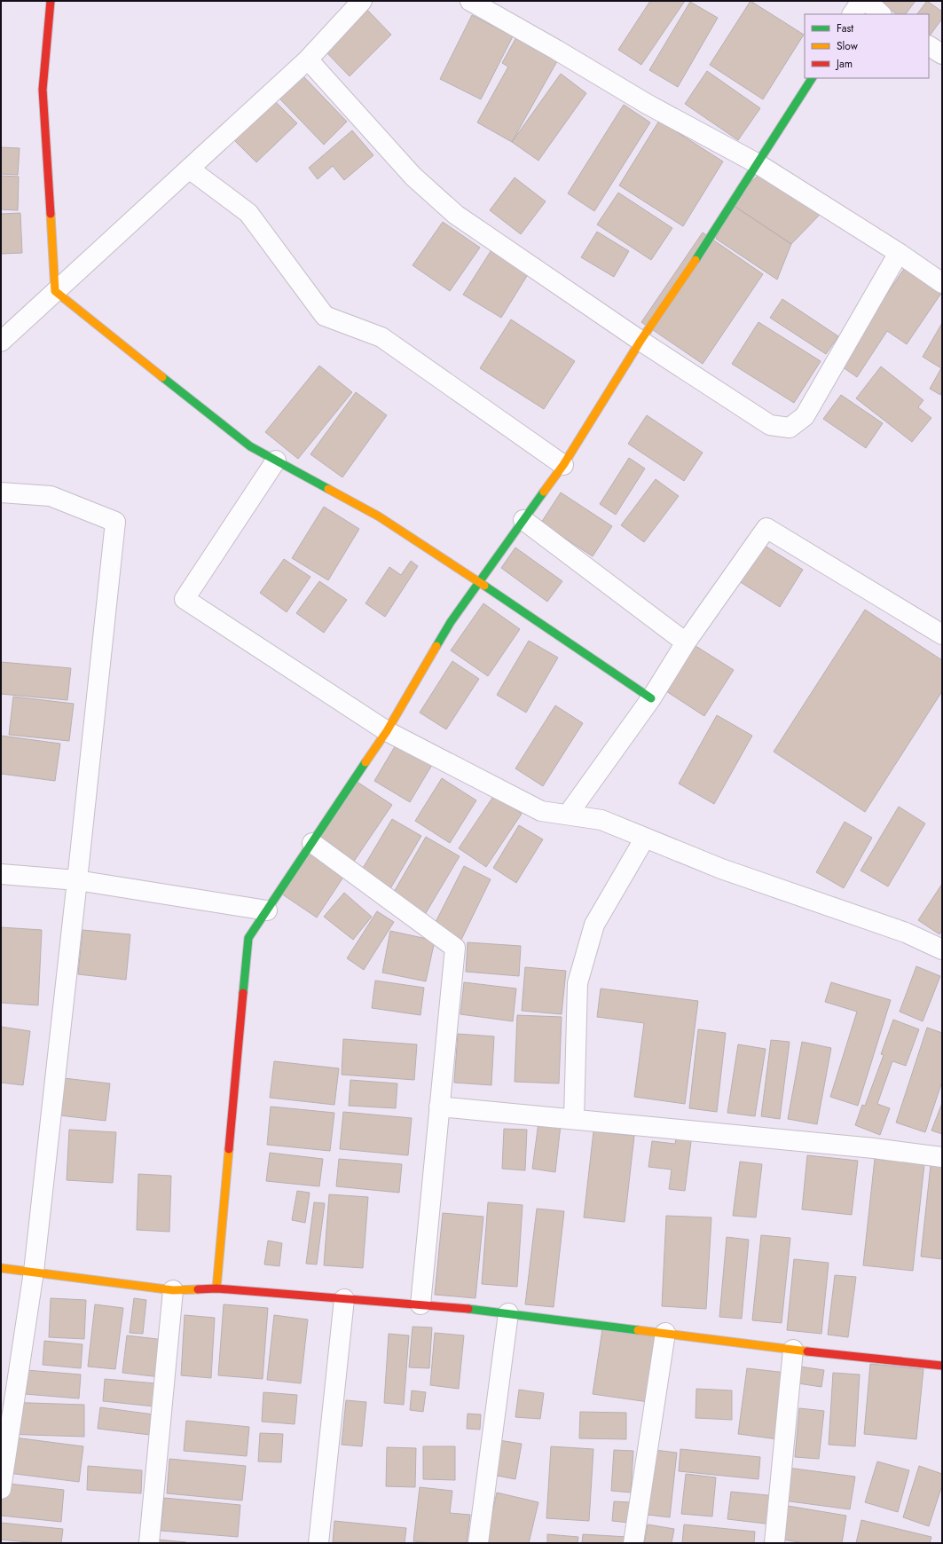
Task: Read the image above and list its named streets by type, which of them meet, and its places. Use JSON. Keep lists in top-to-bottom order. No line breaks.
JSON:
{"legend":["Fast","Slow","Jam"]}
